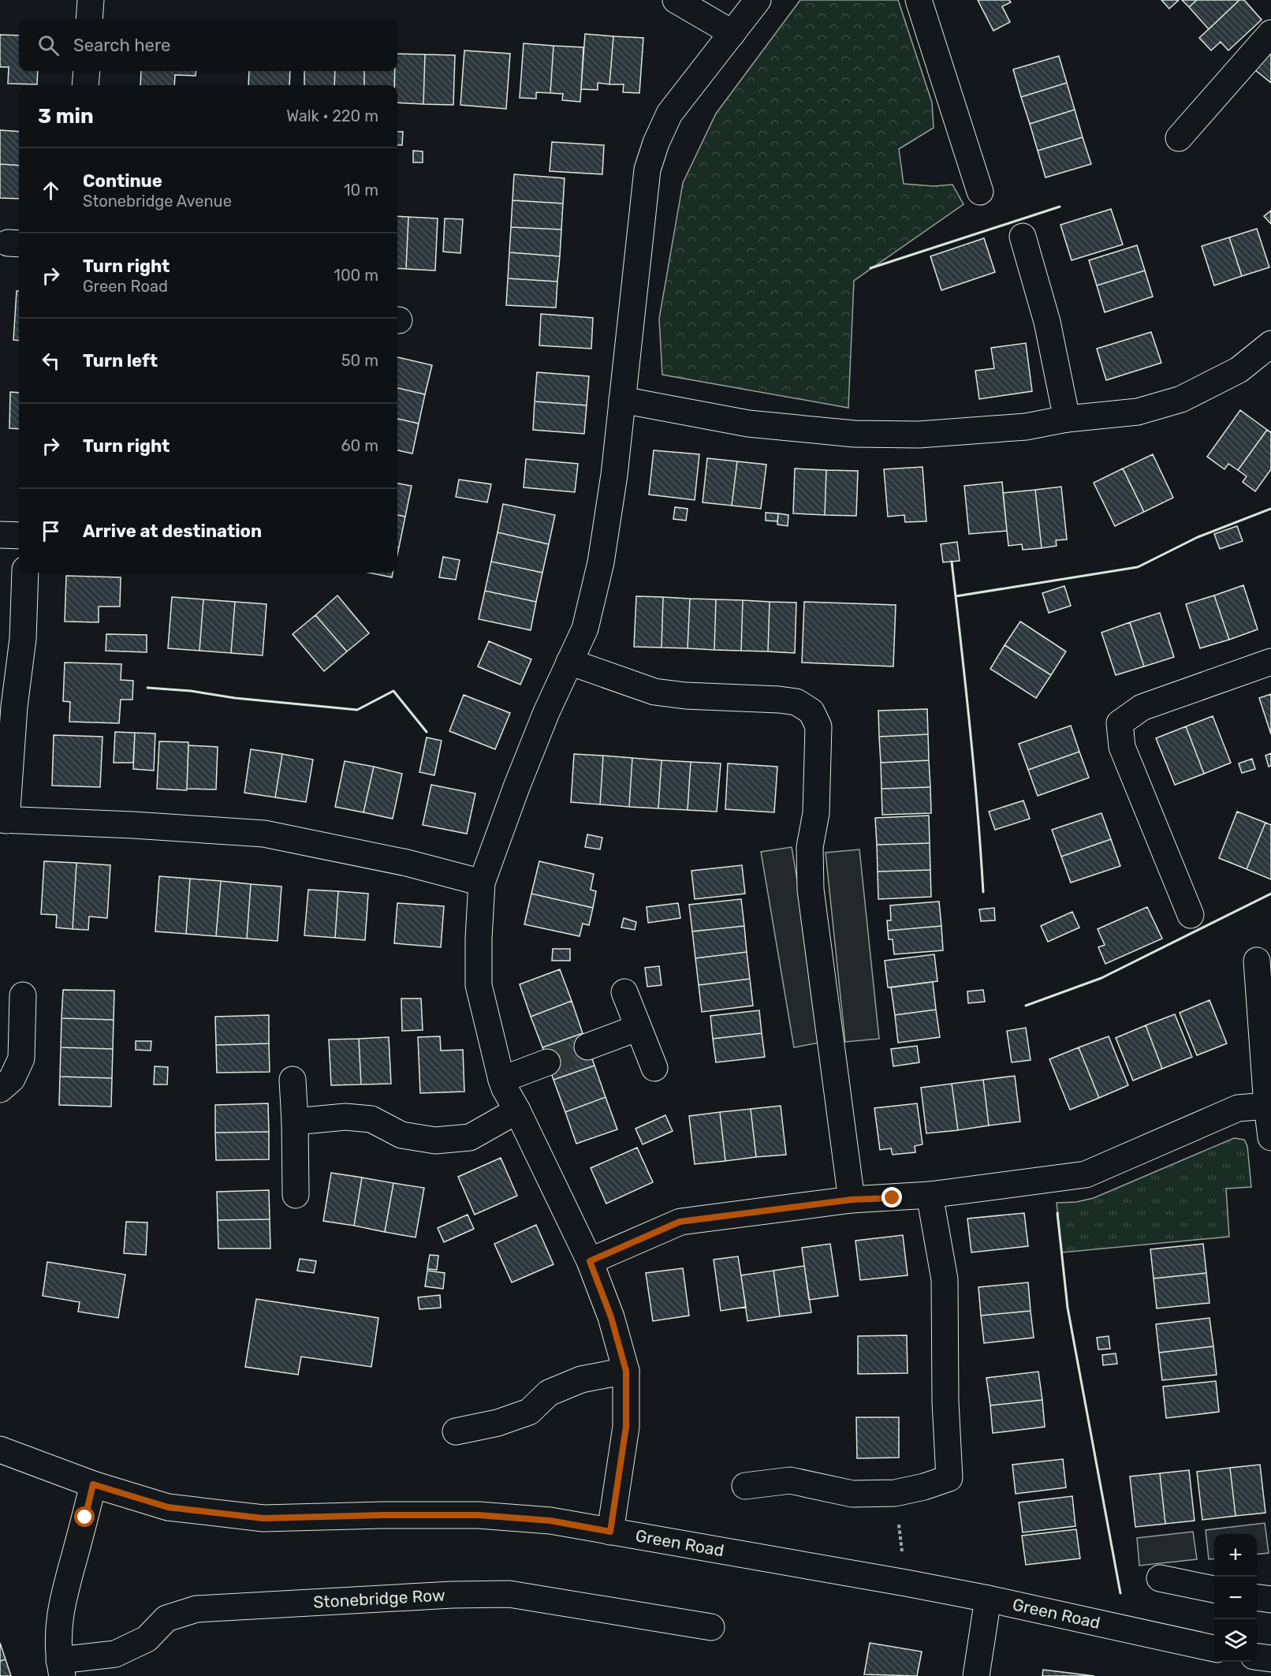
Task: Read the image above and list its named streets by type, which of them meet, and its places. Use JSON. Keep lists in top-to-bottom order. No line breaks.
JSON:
{"streets":{"street":["Green Road","Stonebridge Row"]},"page":{"search":"Search here","heading":["3 min","Walk · 220 m"],"list":[["Continue","Stonebridge Avenue","10 m"],["Turn right","Green Road","100 m"],["Turn left","50 m"],["Turn right","60 m"],"Arrive at destination"],"map_buttons":["+","−"]}}
